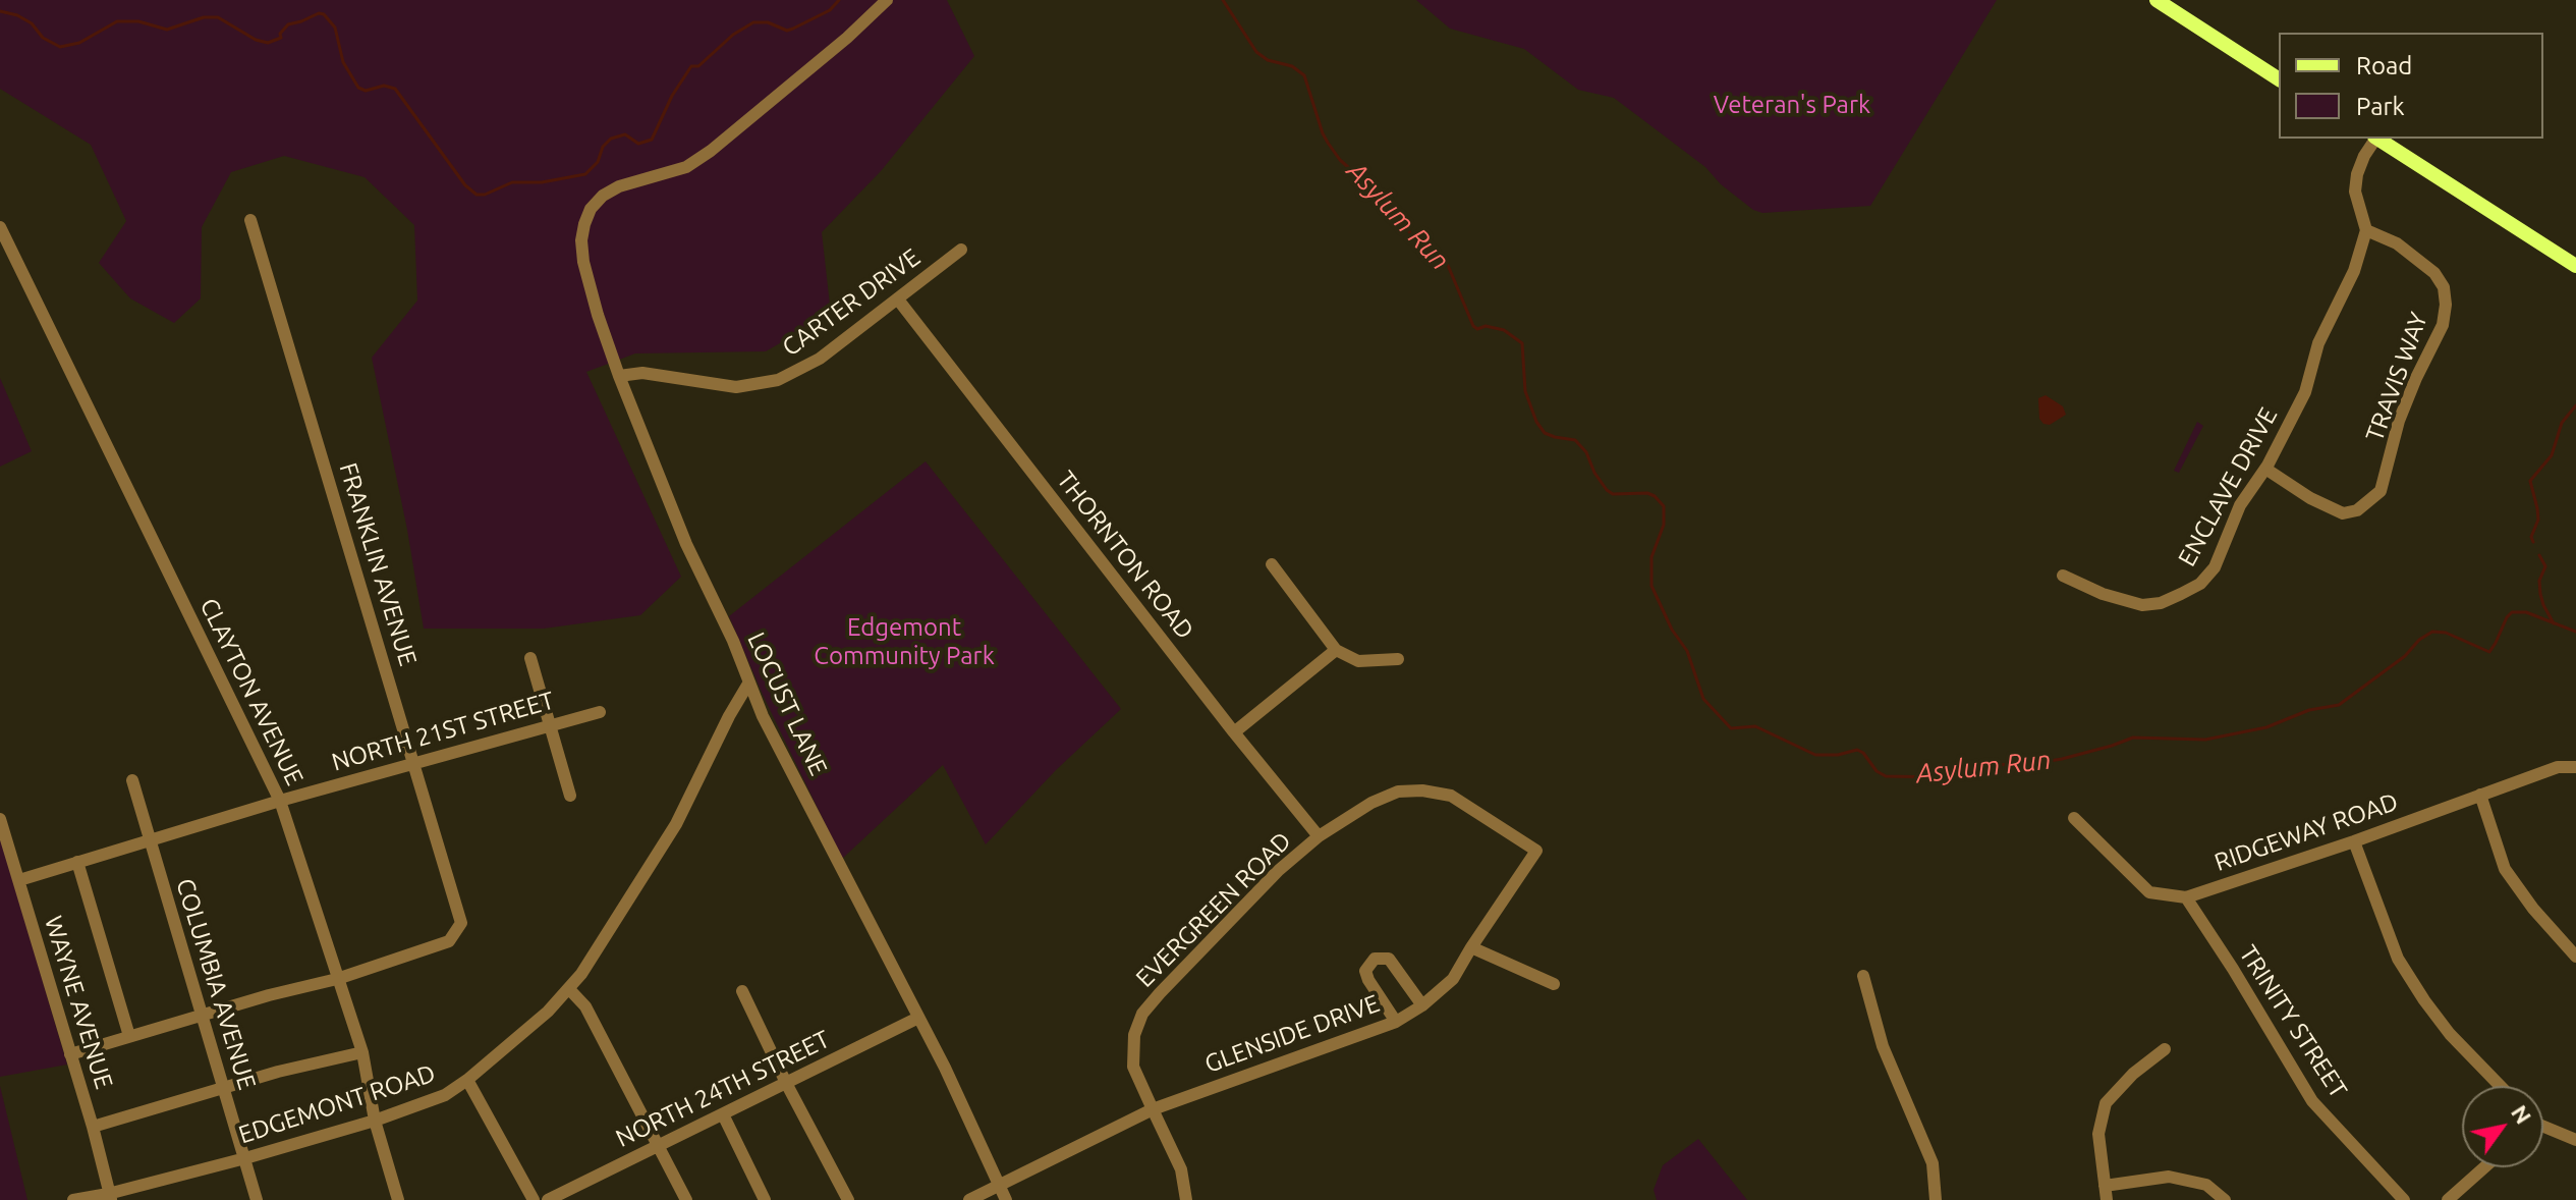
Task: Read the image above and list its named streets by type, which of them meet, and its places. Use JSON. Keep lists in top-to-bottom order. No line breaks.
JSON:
{"streets":{"street":["CARTER DRIVE","TRAVIS WAY","ENCLAVE DRIVE","THORNTON ROAD","FRANKLIN AVENUE","CLAYTON AVENUE","LOCUST LANE","NORTH 21ST STREET","RIDGEWAY ROAD","EVERGREEN ROAD","COLUMBIA AVENUE","WAYNE AVENUE","TRINITY STREET","GLENSIDE DRIVE","NORTH 24TH STREET","EDGEMONT ROAD"]},"crossings":[["CARTER DRIVE","THORNTON ROAD"],["CARTER DRIVE","LOCUST LANE"],["TRAVIS WAY","ENCLAVE DRIVE"],["THORNTON ROAD","EVERGREEN ROAD"],["FRANKLIN AVENUE","CLAYTON AVENUE"],["FRANKLIN AVENUE","NORTH 21ST STREET"],["CLAYTON AVENUE","NORTH 21ST STREET"],["CLAYTON AVENUE","EDGEMONT ROAD"],["LOCUST LANE","GLENSIDE DRIVE"],["LOCUST LANE","NORTH 24TH STREET"],["LOCUST LANE","EDGEMONT ROAD"],["NORTH 21ST STREET","COLUMBIA AVENUE"],["NORTH 21ST STREET","WAYNE AVENUE"],["RIDGEWAY ROAD","TRINITY STREET"],["EVERGREEN ROAD","GLENSIDE DRIVE"],["COLUMBIA AVENUE","EDGEMONT ROAD"],["WAYNE AVENUE","EDGEMONT ROAD"]],"water":["Asylum Run"],"parks":["Veteran's Park","Edgemont Community Park"],"legend":["Road","Park"],"north":"top right"}
